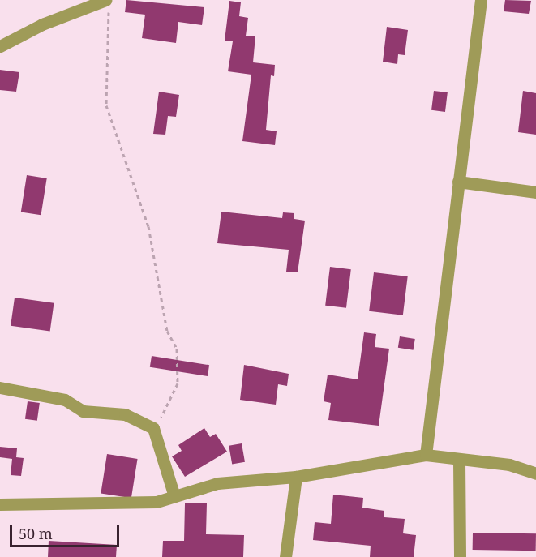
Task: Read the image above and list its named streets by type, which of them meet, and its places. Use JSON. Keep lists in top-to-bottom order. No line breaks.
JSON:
{"scale_bar":"50 m"}
